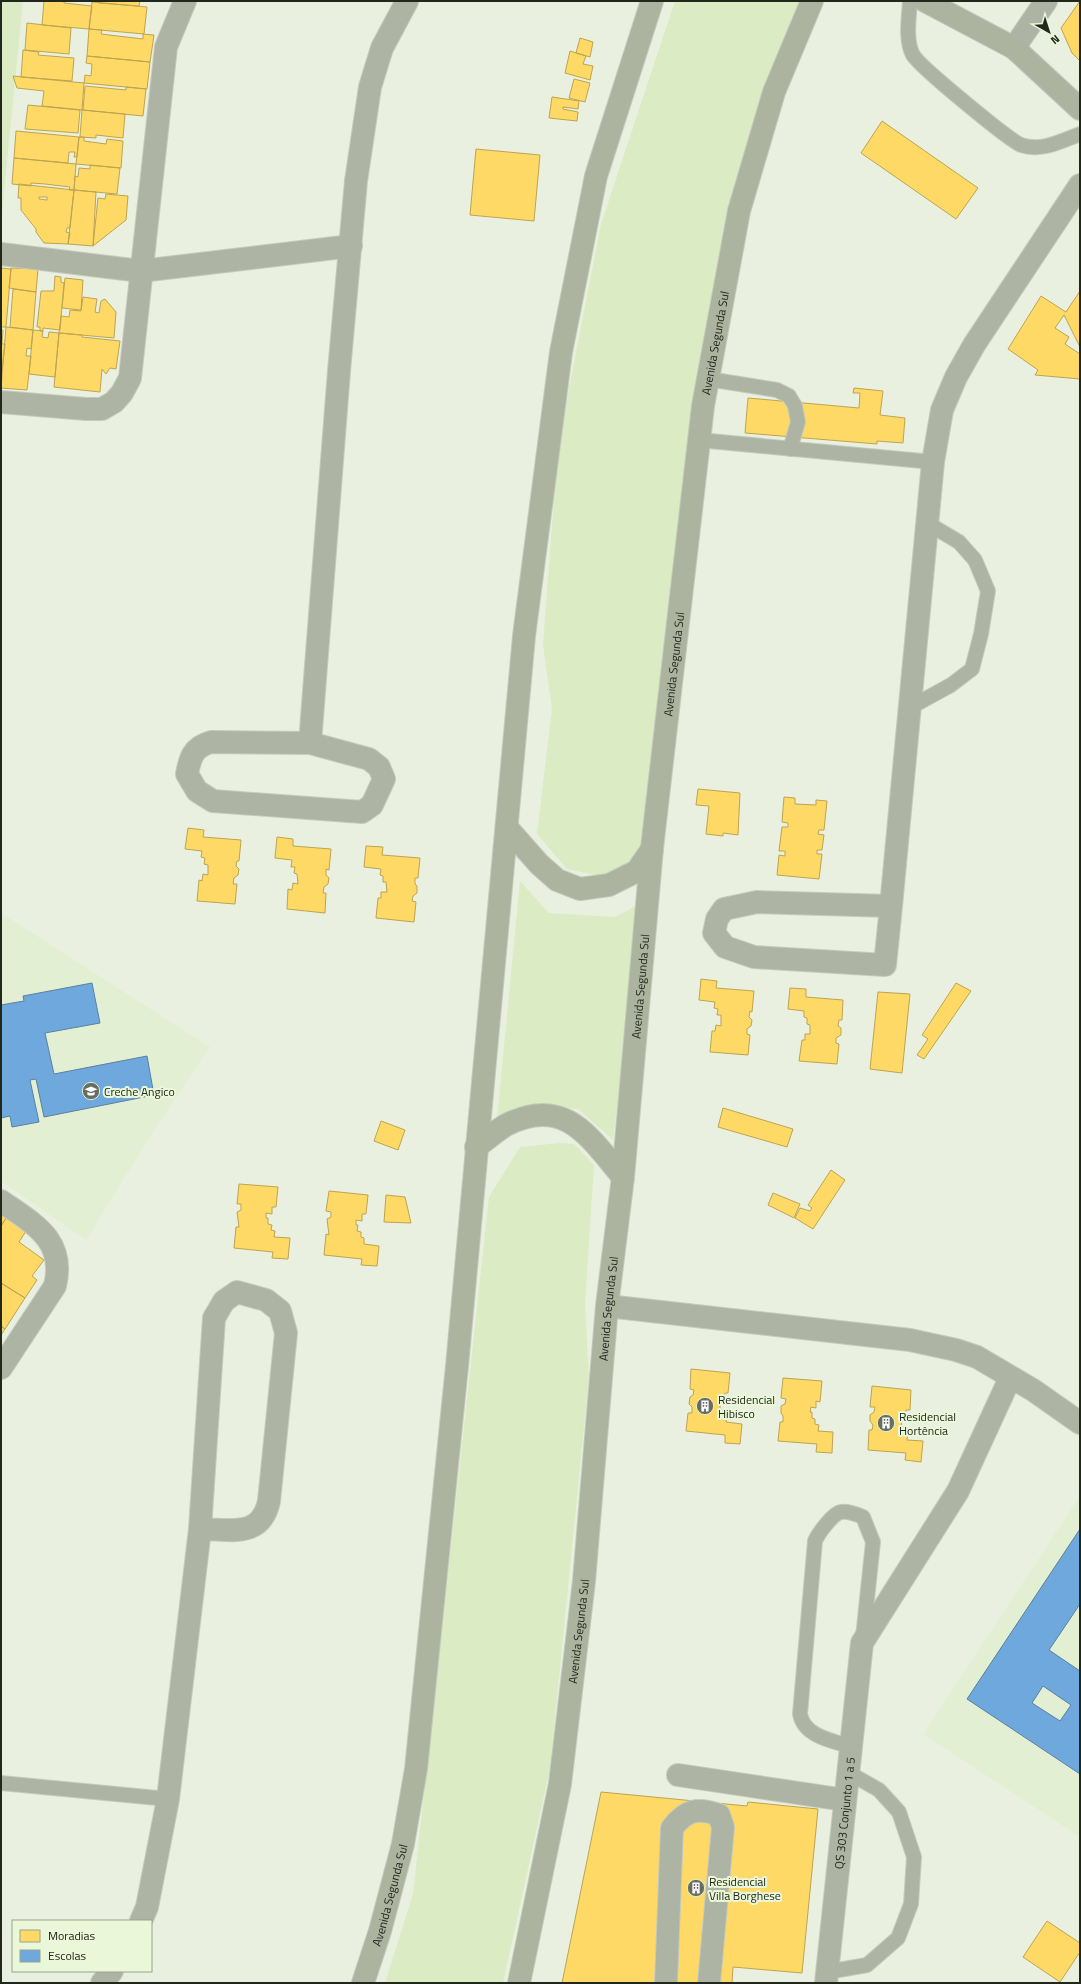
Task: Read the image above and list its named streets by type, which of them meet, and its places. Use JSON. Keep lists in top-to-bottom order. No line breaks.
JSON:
{"streets":{"main road":["Avenida Segunda Sul"],"street":["QS 303 Conjunto 1 a 5"]},"places":{"school or university":["Creche Angico"],"building":["Residencial Hibisco","Residencial Hortência","Residencial Villa Borghese"]},"legend":["Moradias","Escolas"],"north":"bottom right"}
